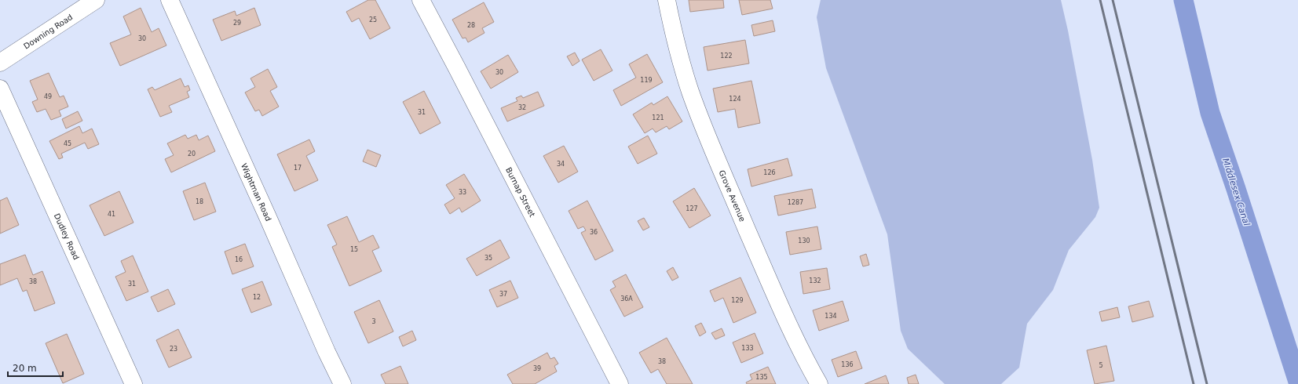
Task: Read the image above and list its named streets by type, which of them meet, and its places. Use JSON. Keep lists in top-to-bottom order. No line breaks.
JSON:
{"streets":{"street":["Downing Road","Wightman Road","Burnap Street","Grove Avenue","Dudley Road"]},"water":["Middlesex Canal"],"house_numbers":["25","29","28","30","122","30","119","49","124","32","31","121","45","20","34","17","126","33","18","1287","127","41","36","130","15","35","16","132","38","31","37","12","36A","129","134","3","133","23","38","136","5","39","135"],"scale_bar":"20 m"}
